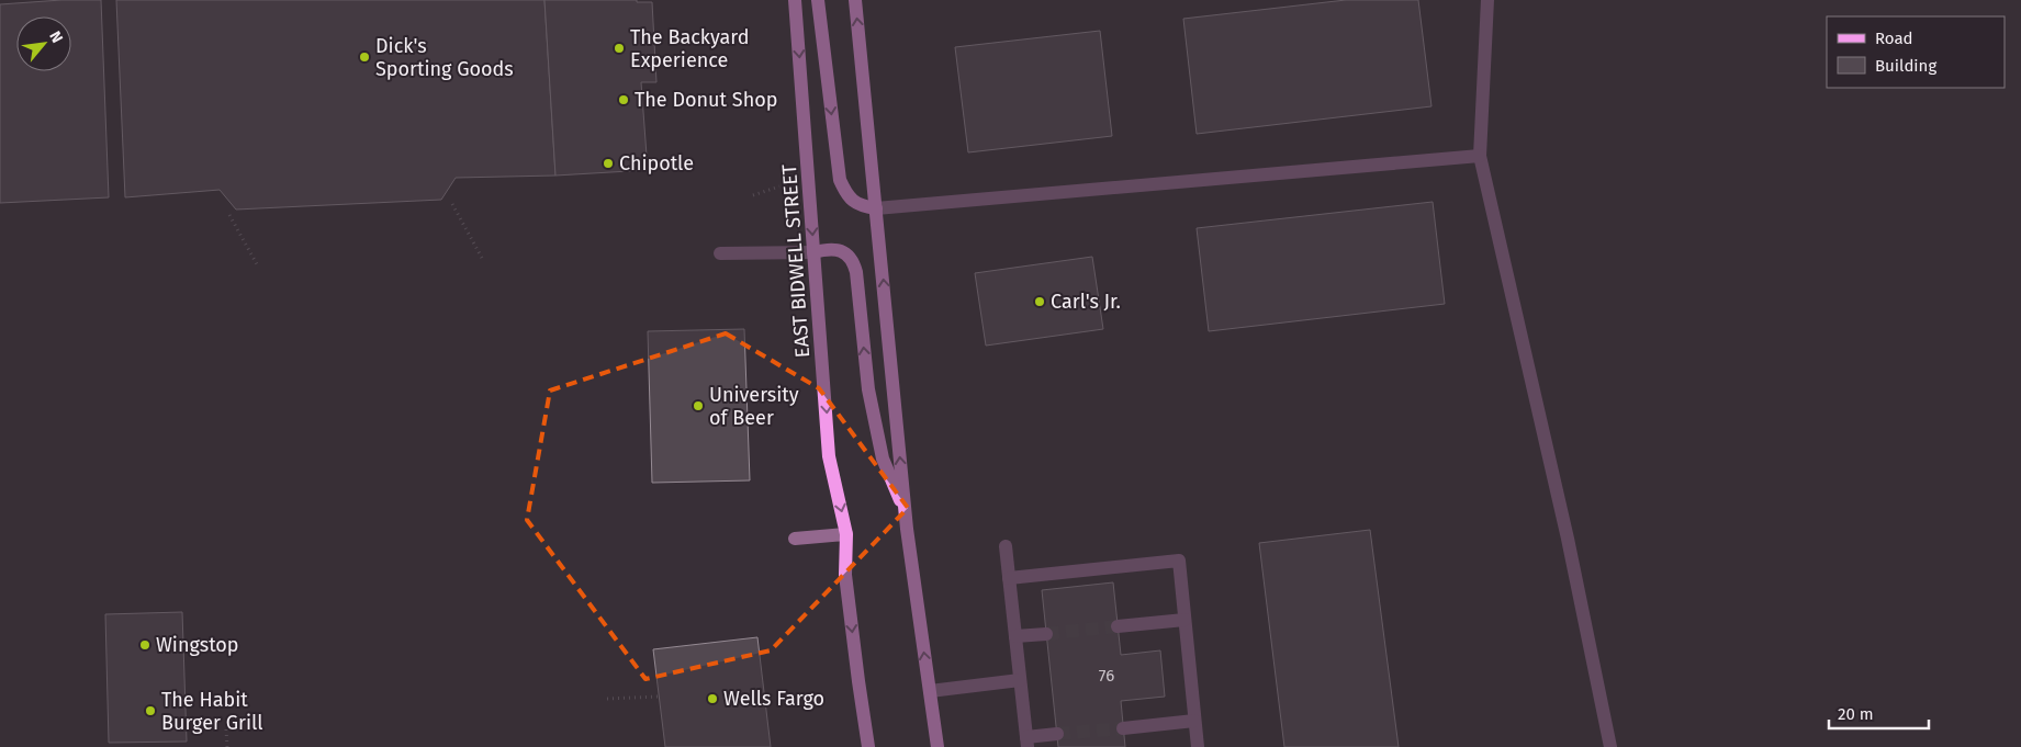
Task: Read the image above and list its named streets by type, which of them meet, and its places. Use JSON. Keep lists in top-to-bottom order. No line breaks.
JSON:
{"streets":{"main road":["EAST BIDWELL STREET"]},"places":["The Backyard Experience","Dick's Sporting Goods","The Donut Shop","Chipotle","Carl's Jr.","University of Beer","Wingstop","Wells Fargo","The Habit Burger Grill"],"house_numbers":["76"],"legend":["Road","Building"],"scale_bar":"20 m","north":"top right"}
